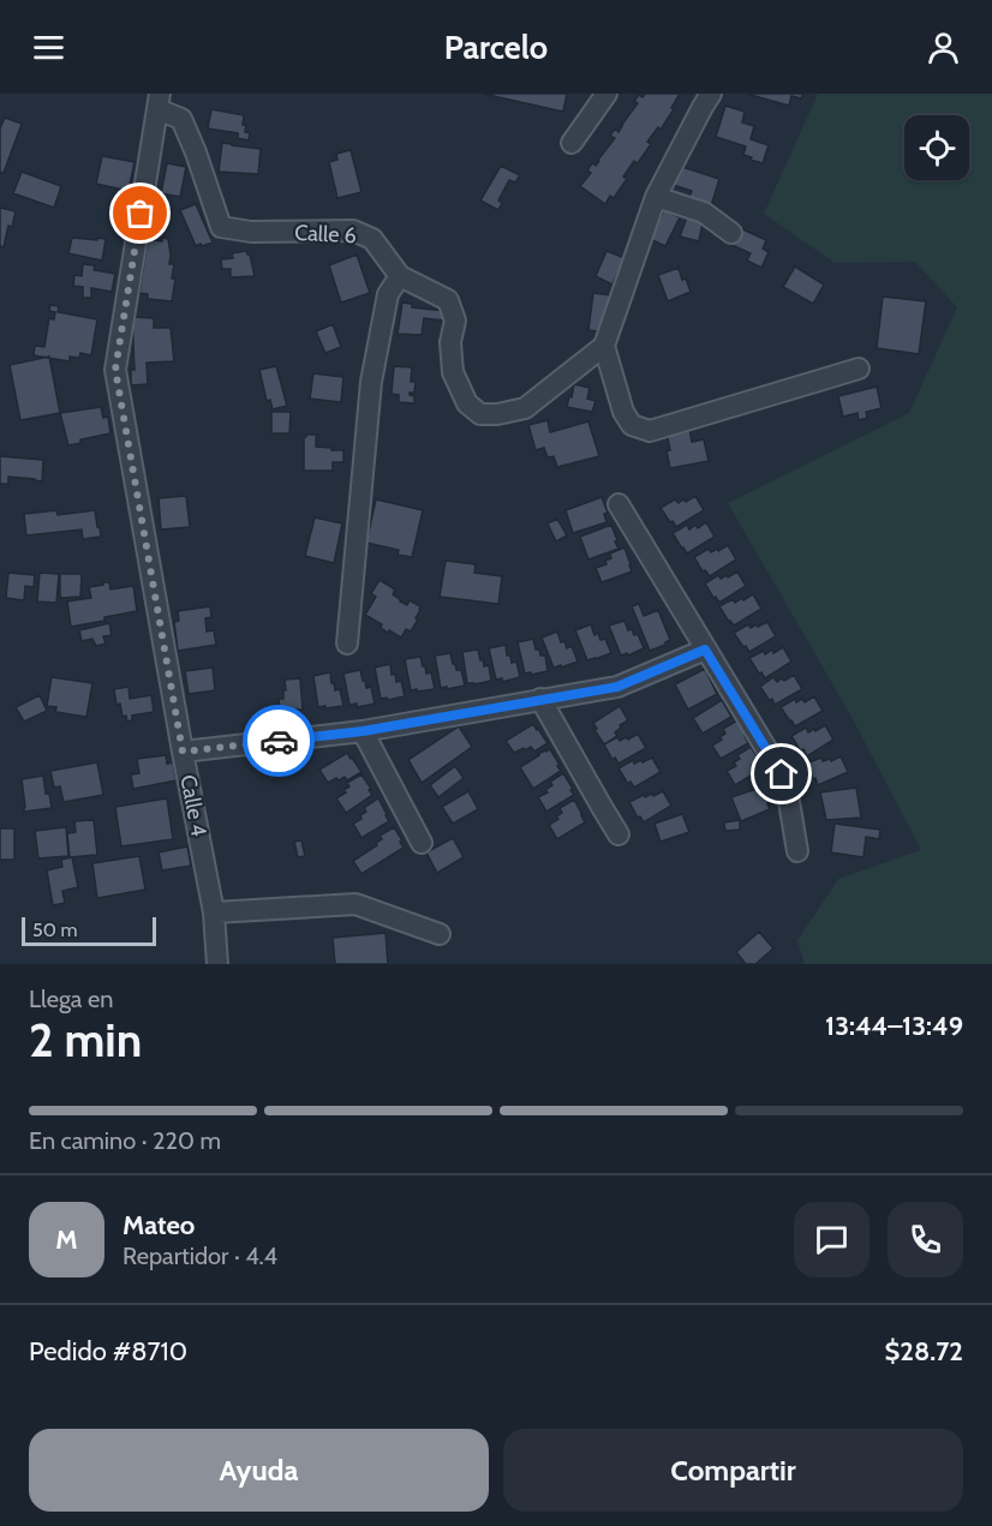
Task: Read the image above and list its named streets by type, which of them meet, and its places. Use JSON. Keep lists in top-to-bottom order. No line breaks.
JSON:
{"streets":{"street":["Calle 6","Calle 4"]},"crossings":[["Calle 6","Calle 4"]],"scale_bar":"50 m","page":{"header":"Parcelo","scale":"50 m","heading":["2 min","Llega en","13:44–13:49"],"panel":["Mateo","Repartidor · 4.4","Pedido #8710","$28.72"],"bar":"En camino · 220 m","round":"M","buttons":["Ayuda","Compartir"]}}
